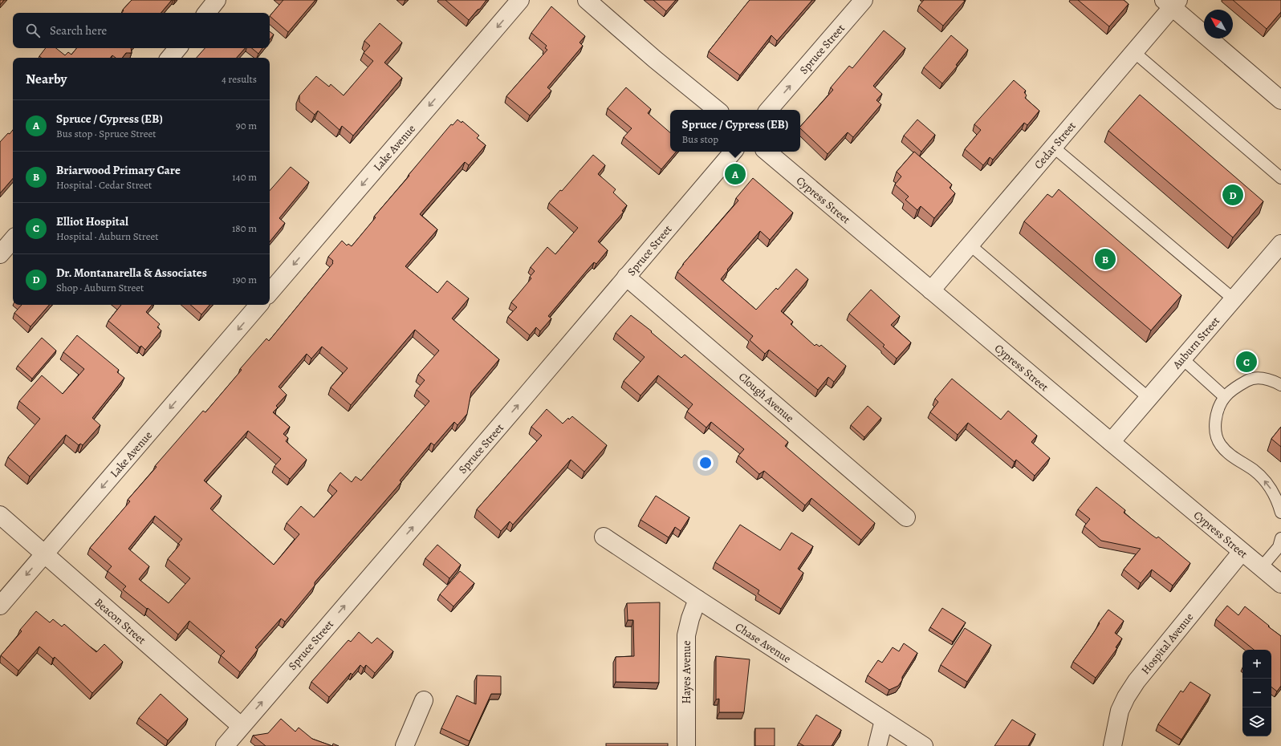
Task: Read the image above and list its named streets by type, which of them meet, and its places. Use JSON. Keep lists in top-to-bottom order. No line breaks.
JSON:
{"streets":{"street":["Spruce Street","Cedar Street","Lake Avenue","Cypress Street","Auburn Street","Clough Avenue","Beacon Street","Chase Avenue","Hospital Avenue","Hayes Avenue"]},"crossings":[["Spruce Street","Clough Avenue"],["Spruce Street","Beacon Street"],["Cedar Street","Cypress Street"],["Lake Avenue","Beacon Street"],["Cypress Street","Auburn Street"],["Cypress Street","Hospital Avenue"],["Chase Avenue","Hayes Avenue"]],"one_way":["Spruce Street","Lake Avenue"],"north":"top left","page":{"search":"Search here","heading":["Nearby","4 results"],"list":[{"mark":"A","name":"Spruce / Cypress (EB)","note":"Bus stop · Spruce Street","value":"90 m"},{"mark":"B","name":"Briarwood Primary Care","note":"Hospital · Cedar Street","value":"140 m"},{"mark":"C","name":"Elliot Hospital","note":"Hospital · Auburn Street","value":"180 m"},{"mark":"D","name":"Dr. Montanarella & Associates","note":"Shop · Auburn Street","value":"190 m"}],"popup":["Spruce / Cypress (EB)","Bus stop"],"pins":["A","D","B","C"],"map_buttons":["+","−"]}}
